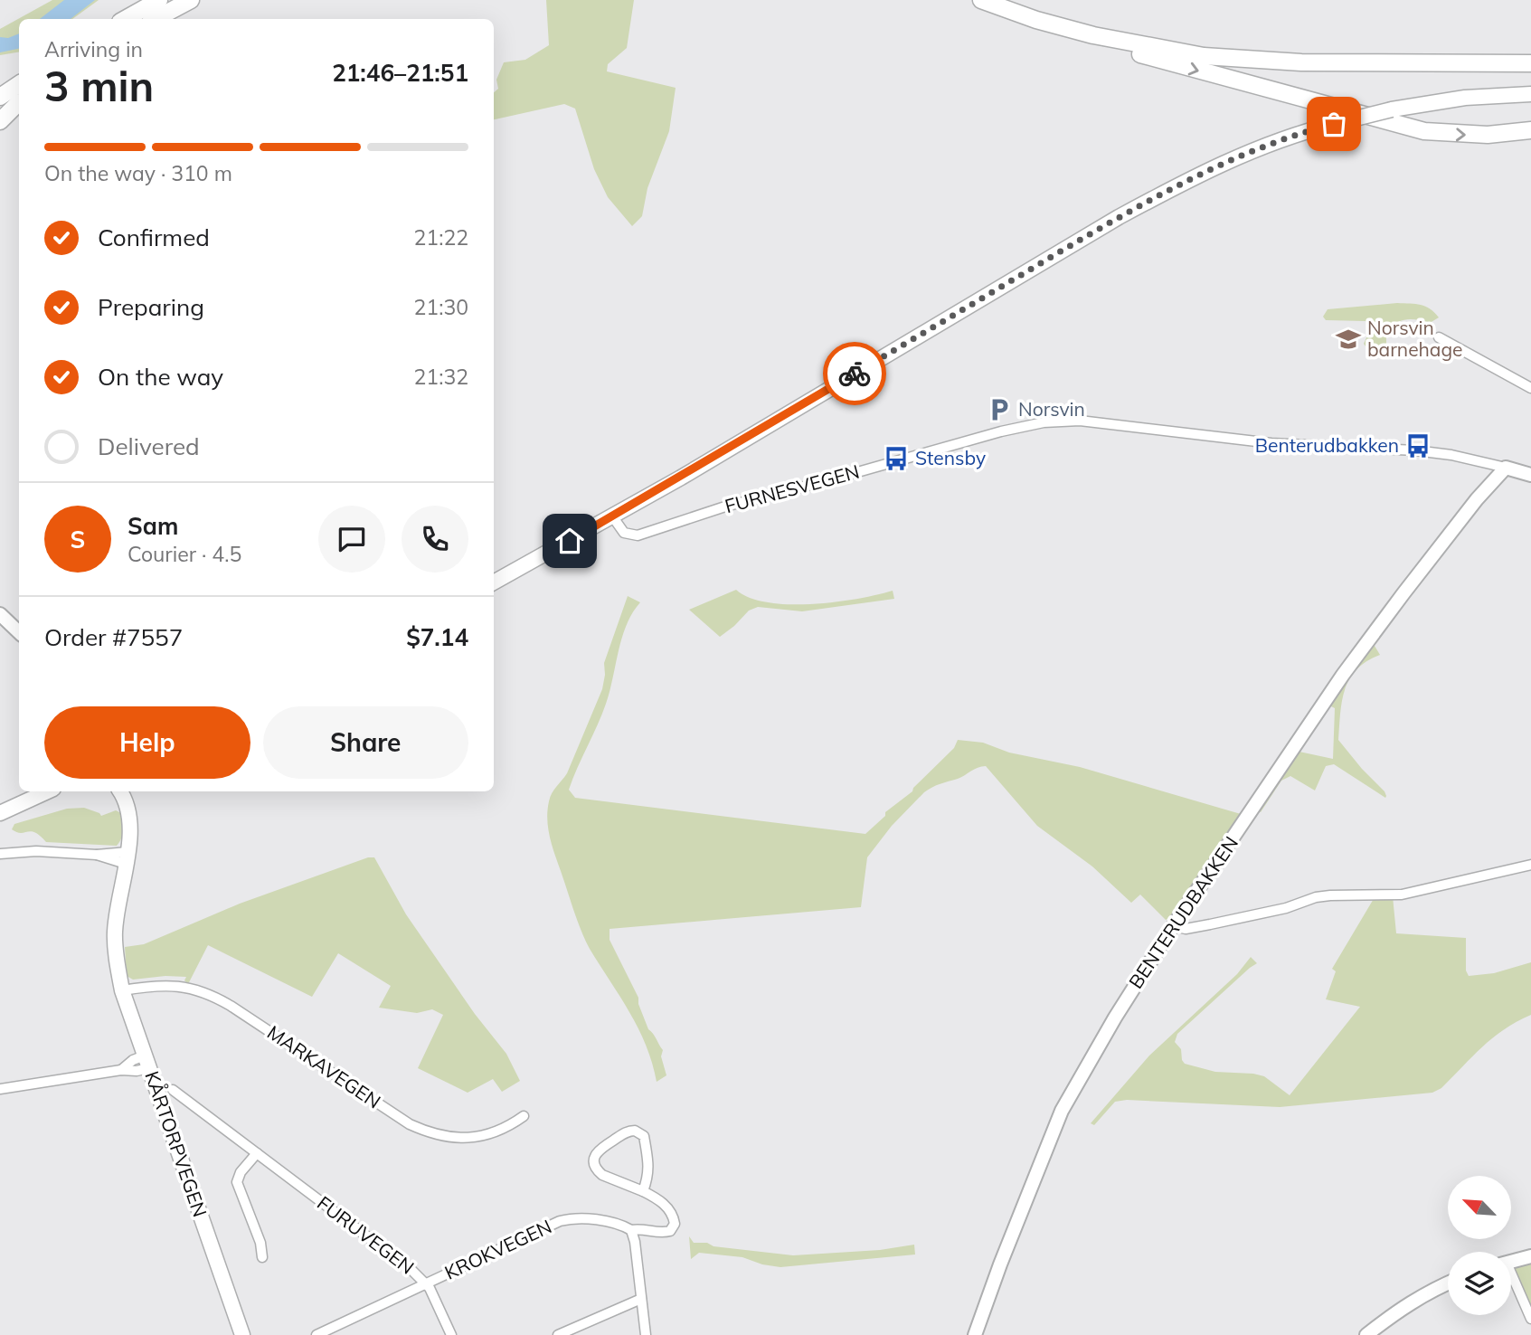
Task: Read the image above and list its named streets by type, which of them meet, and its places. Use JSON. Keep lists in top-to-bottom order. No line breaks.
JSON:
{"streets":{"main road":["FURNESVEGEN","BENTERUDBAKKEN","KÅRTORPVEGEN"],"street":["MARKAVEGEN","FURUVEGEN","KROKVEGEN"]},"crossings":[["FURNESVEGEN","BENTERUDBAKKEN"],["MARKAVEGEN","KÅRTORPVEGEN"],["FURUVEGEN","KROKVEGEN"]],"places":{"school or university":["Norsvin barnehage"],"parking":["Norsvin"],"bus stop":["Benterudbakken","Stensby"]},"north":"top left","page":{"heading":["3 min","Arriving in","21:46–21:51"],"panel":["Sam","Courier · 4.5","Order #7557","$7.14"],"bar":"On the way · 310 m","list":[["Confirmed","21:22"],["Preparing","21:30"],["On the way","21:32"],"Delivered"],"round":"S","buttons":["Help","Share"]}}
